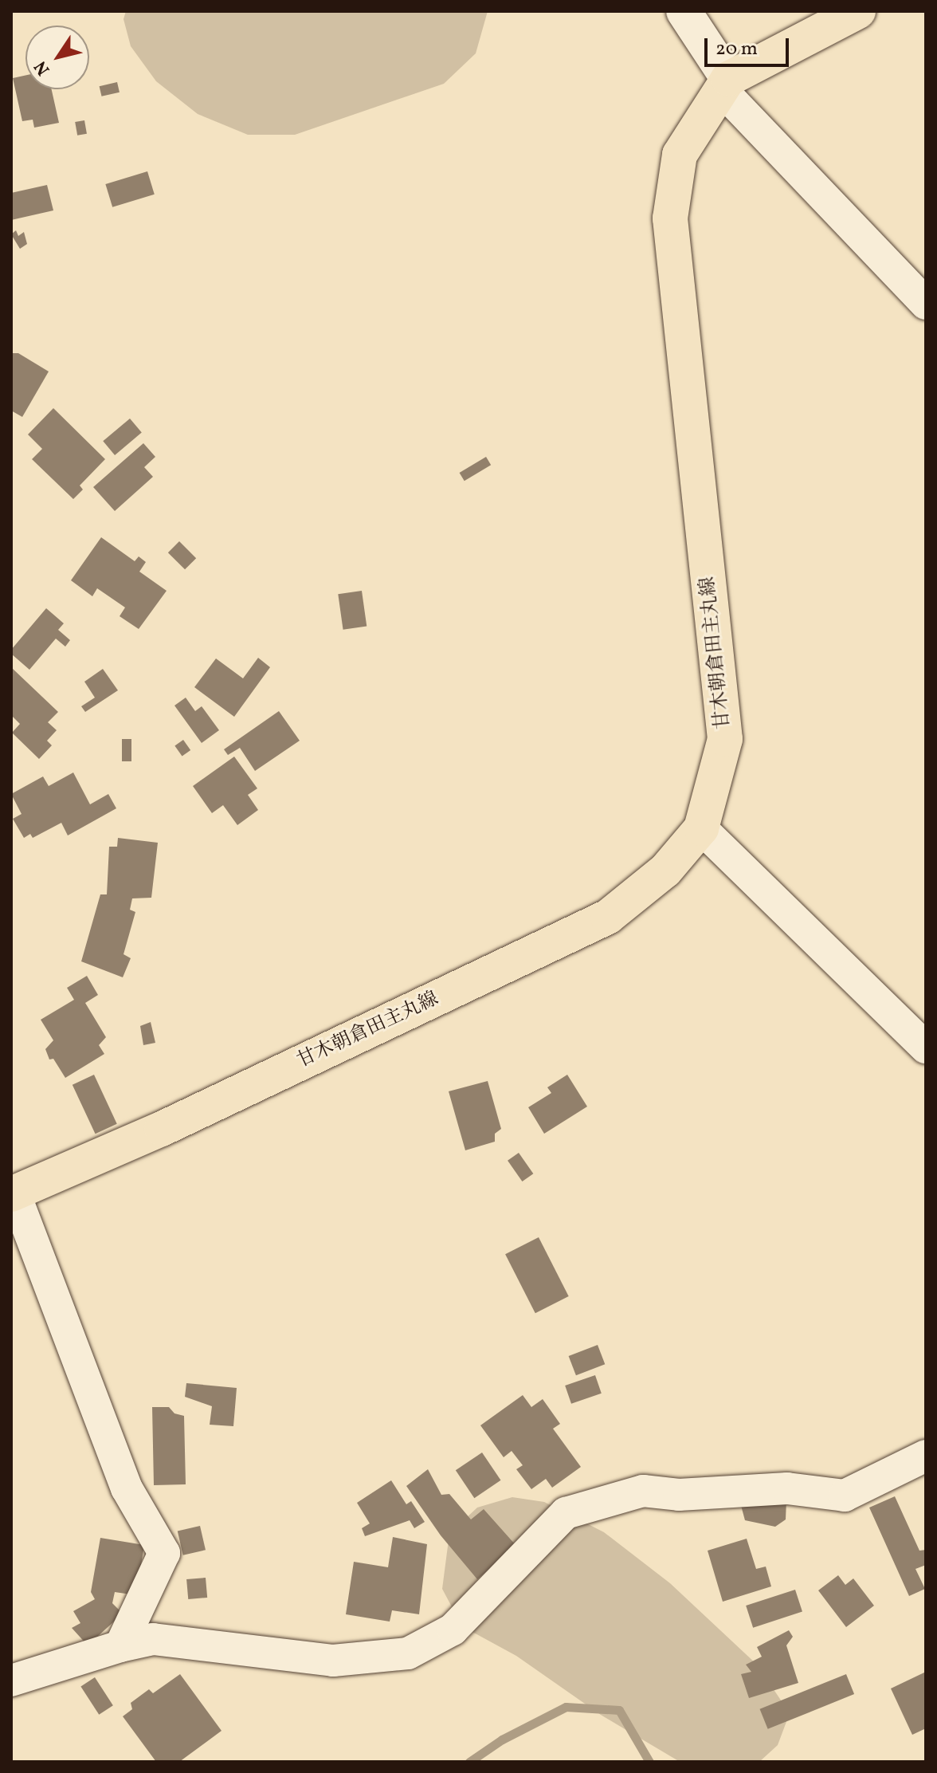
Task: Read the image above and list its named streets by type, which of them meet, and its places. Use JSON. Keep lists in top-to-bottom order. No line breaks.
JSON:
{"streets":{"main road":["甘木朝倉田主丸線"]},"scale_bar":"20 m","north":"bottom left"}
